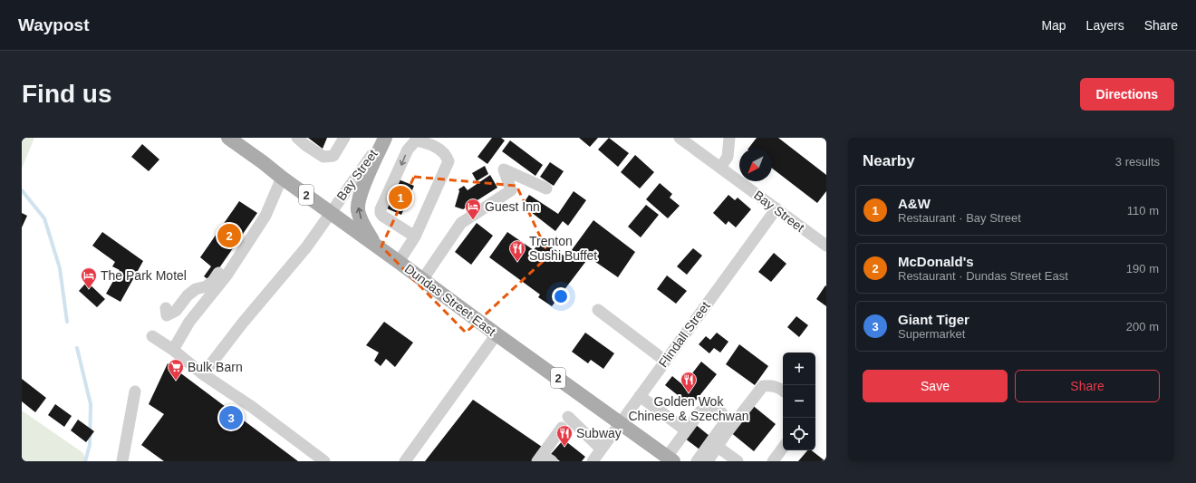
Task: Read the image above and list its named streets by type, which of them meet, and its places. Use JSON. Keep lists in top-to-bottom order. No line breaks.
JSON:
{"streets":{"main road":["2","Dundas Street East"],"street":["Bay Street","Flindall Street"]},"crossings":[["Bay Street","Dundas Street East"],["Bay Street","Flindall Street"],["Dundas Street East","Flindall Street"]],"places":{"hotel":["Guest Inn","The Park Motel"],"restaurant":["Trenton Sushi Buffet","Golden Wok Chinese & Szechwan","Subway"],"supermarket":["Bulk Barn"]},"north":"bottom left","page":{"header":"Waypost","nav":["Map","Layers","Share"],"buttons":["Directions",["Save","Share"]],"title":"Find us","heading":["Nearby","3 results"],"pins":["1","2","3"],"list":[{"mark":"1","name":"A&W","note":"Restaurant · Bay Street","value":"110 m"},{"mark":"2","name":"McDonald's","note":"Restaurant · Dundas Street East","value":"190 m"},{"mark":"3","name":"Giant Tiger","note":"Supermarket","value":"200 m"}],"map_buttons":["+","−"]}}
